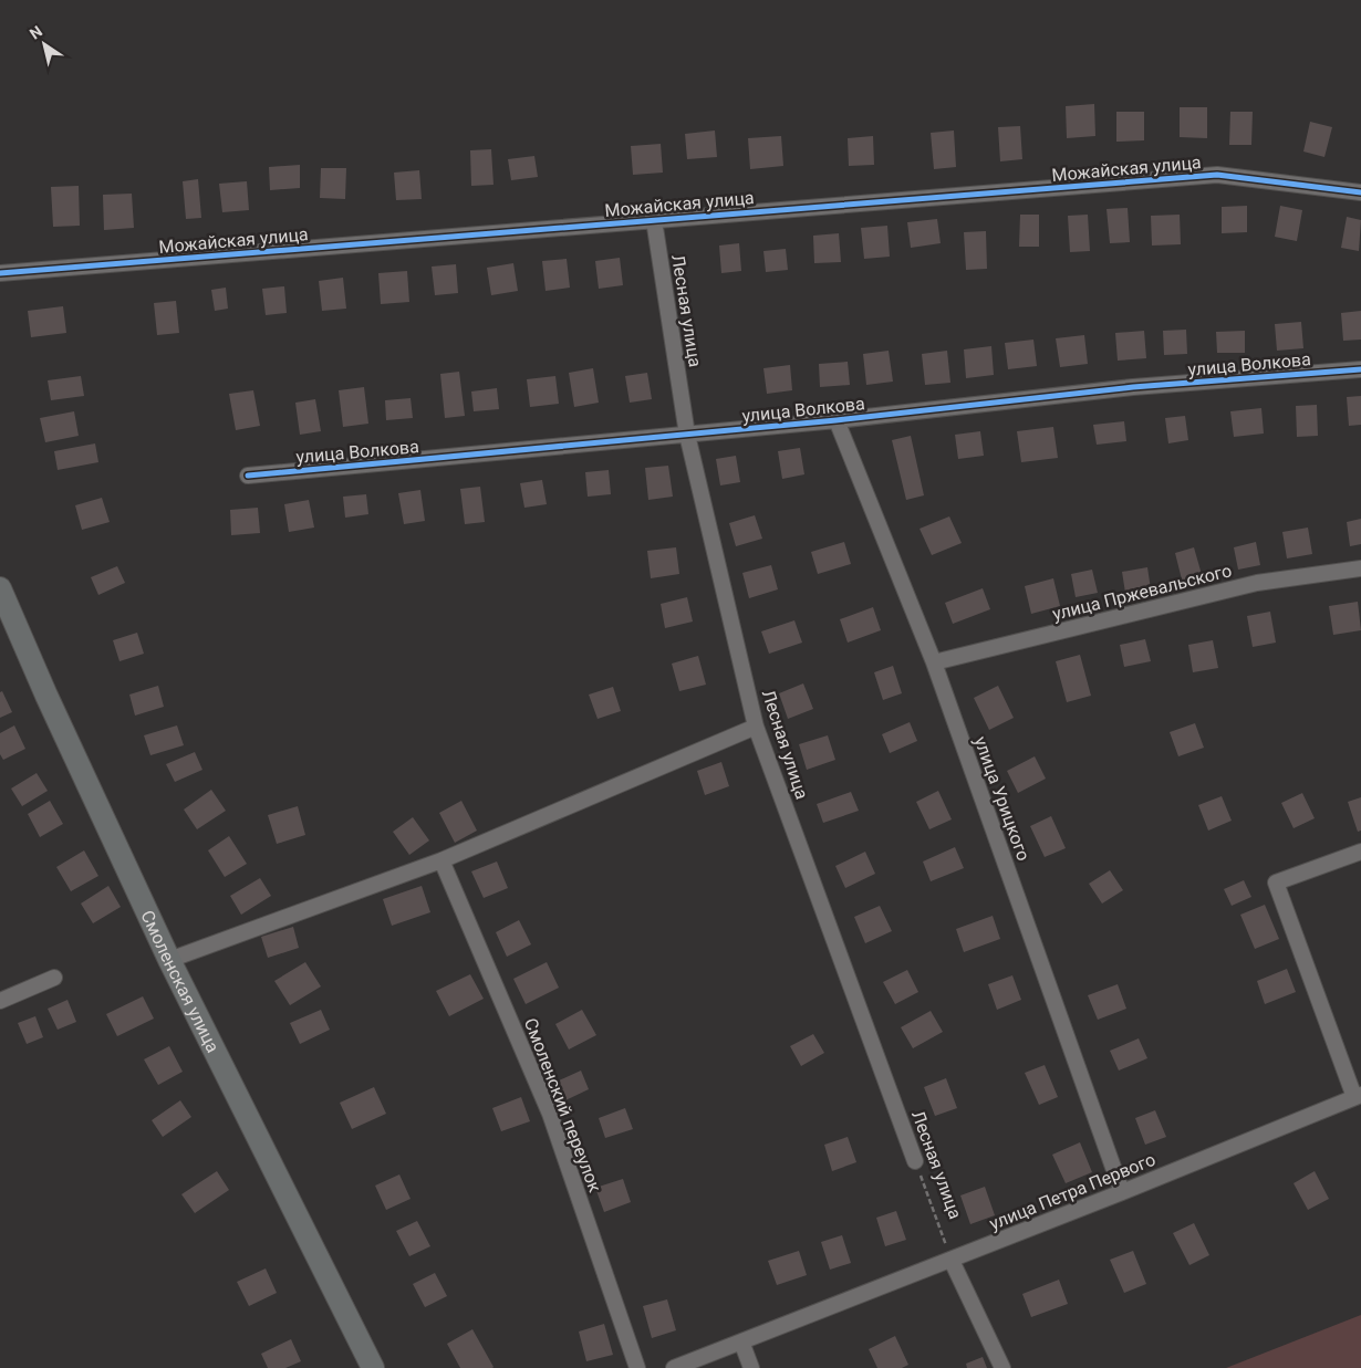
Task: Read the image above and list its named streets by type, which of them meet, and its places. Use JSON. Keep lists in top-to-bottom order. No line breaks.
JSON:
{"streets":{"street":["Можайская улица","Лесная улица","улица Волкова","улица Пржевальского","улица Урицкого","Смоленская улица","Смоленский переулок","улица Петра Первого"]},"crossings":[["Можайская улица","Лесная улица"],["Лесная улица","улица Волкова"],["Лесная улица","улица Петра Первого"],["улица Волкова","улица Урицкого"],["улица Пржевальского","улица Урицкого"],["улица Урицкого","улица Петра Первого"]],"north":"top left"}
